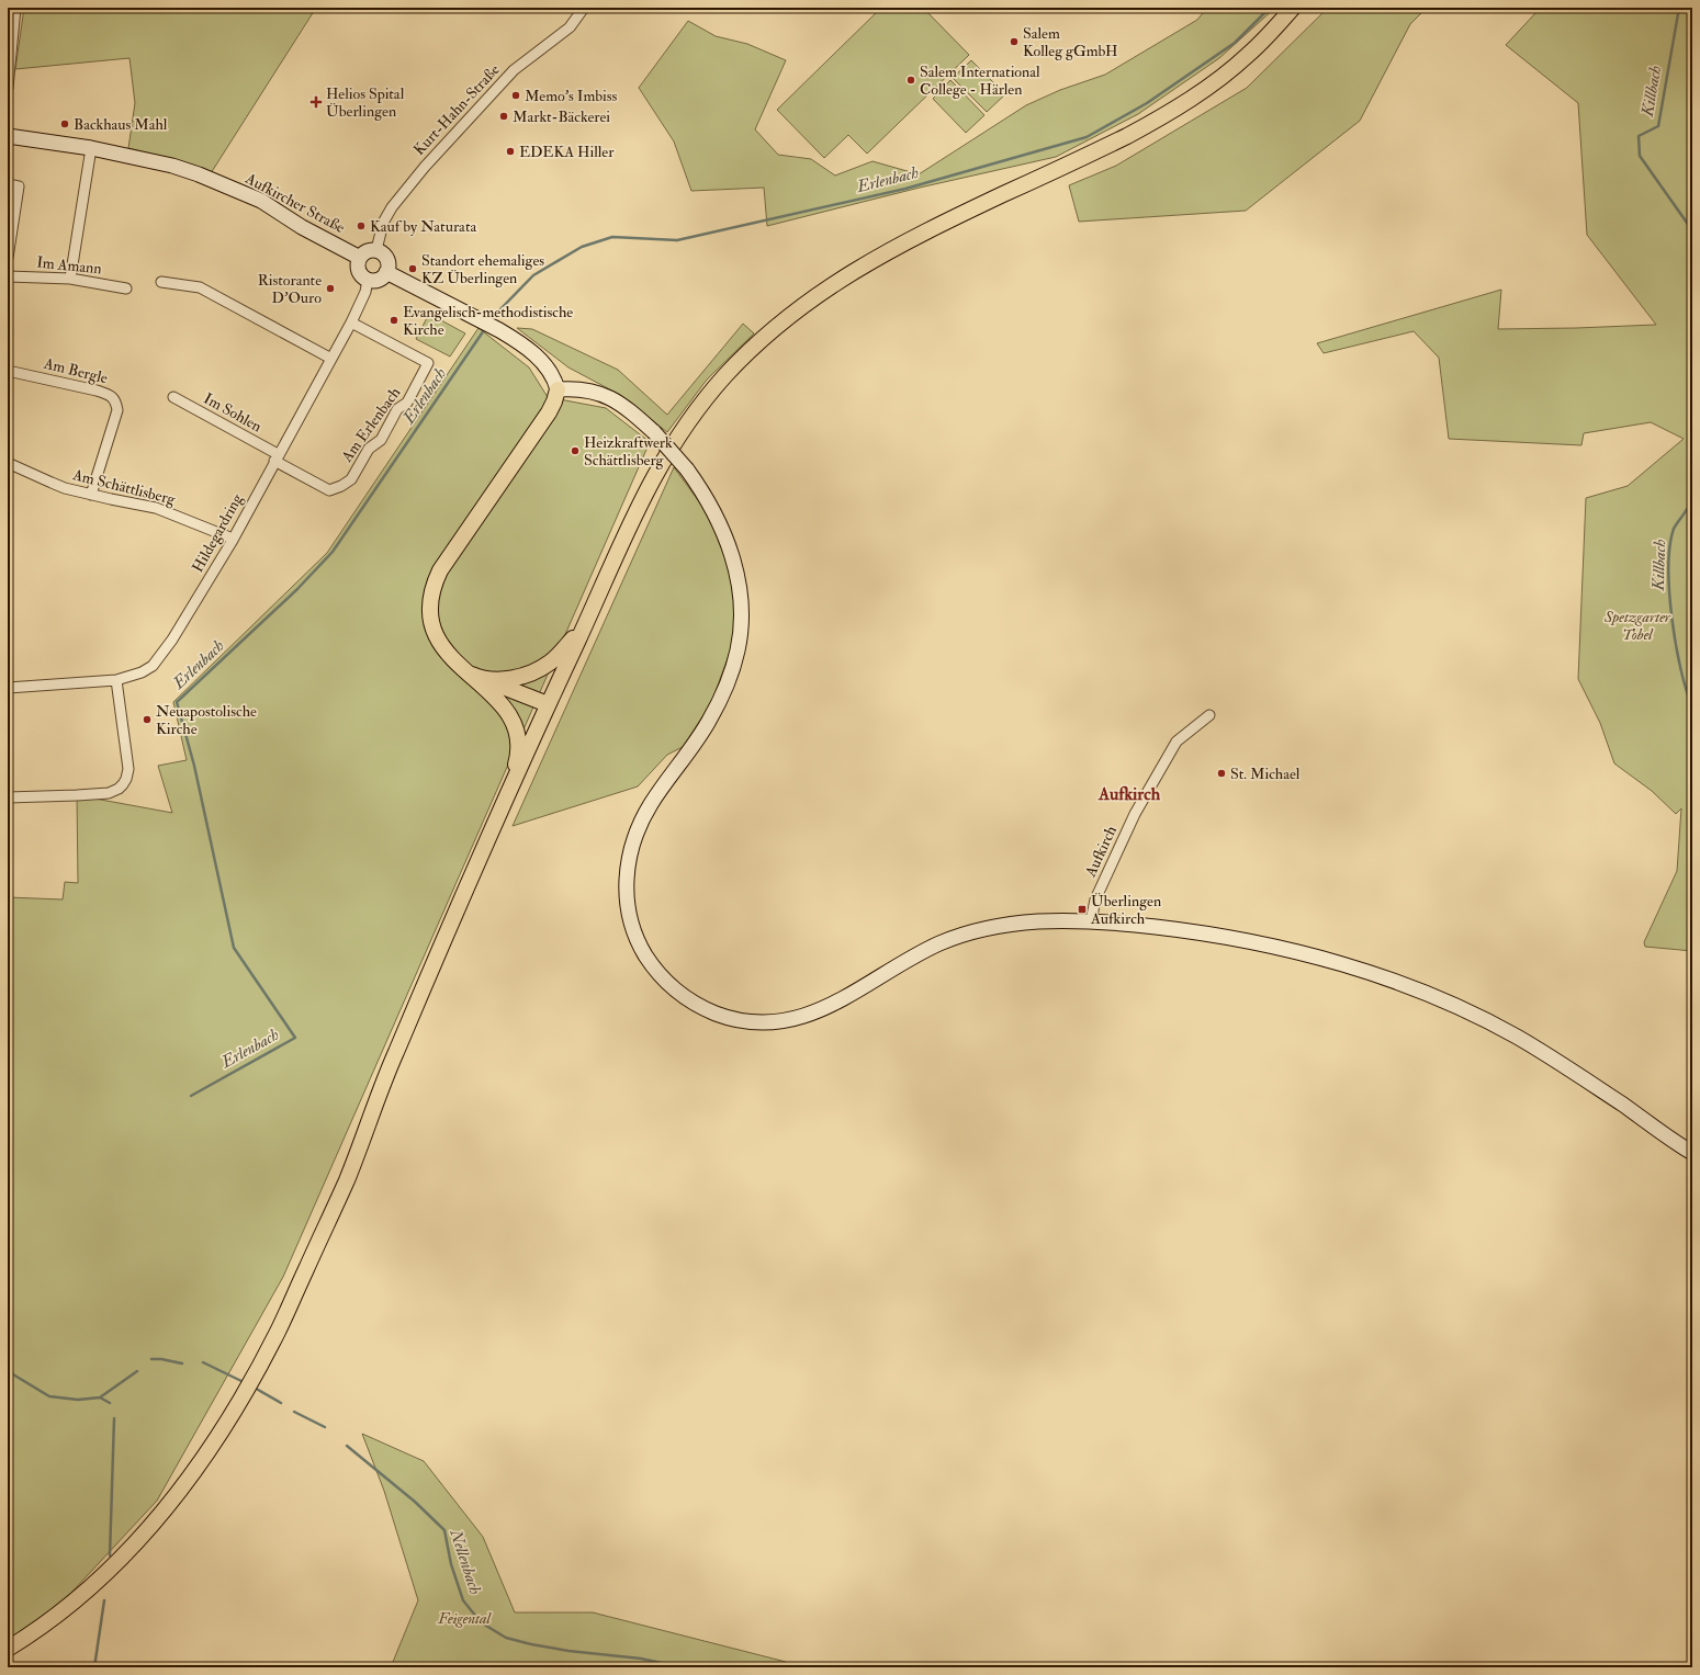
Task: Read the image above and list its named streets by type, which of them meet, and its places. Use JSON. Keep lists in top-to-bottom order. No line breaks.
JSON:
{"streets":{"street":["Kurt-Hahn-Straße","Aufkircher Straße","Im Amann","Am Bergle","Im Sohlen","Am Erlenbach","Am Schättlisberg","Hildegardring","Aufkirch"]},"crossings":[["Kurt-Hahn-Straße","Aufkircher Straße"],["Kurt-Hahn-Straße","Hildegardring"],["Aufkircher Straße","Hildegardring"],["Am Bergle","Am Schättlisberg"],["Im Sohlen","Am Erlenbach"],["Im Sohlen","Hildegardring"],["Am Erlenbach","Hildegardring"],["Am Schättlisberg","Hildegardring"]],"districts":["Aufkirch"],"water":["Killbach","Erlenbach","Nellenbach"],"parks":["Spetzgarter Tobel","Feigental"],"places":{"other":["Salem Kolleg gGmbH","Salem International College - Härlen","Memo's Imbiss","Markt-Bäckerei","Backhaus Mahl","EDEKA Hiller","Kauf by Naturata","Standort ehemaliges KZ Überlingen","Ristorante D'Ouro","Evangelisch-methodistische Kirche","Heizkraftwerk Schättlisberg","Neuapostolische Kirche","St. Michael"],"health":["Helios Spital Überlingen"],"transit":["Überlingen Aufkirch"]}}
